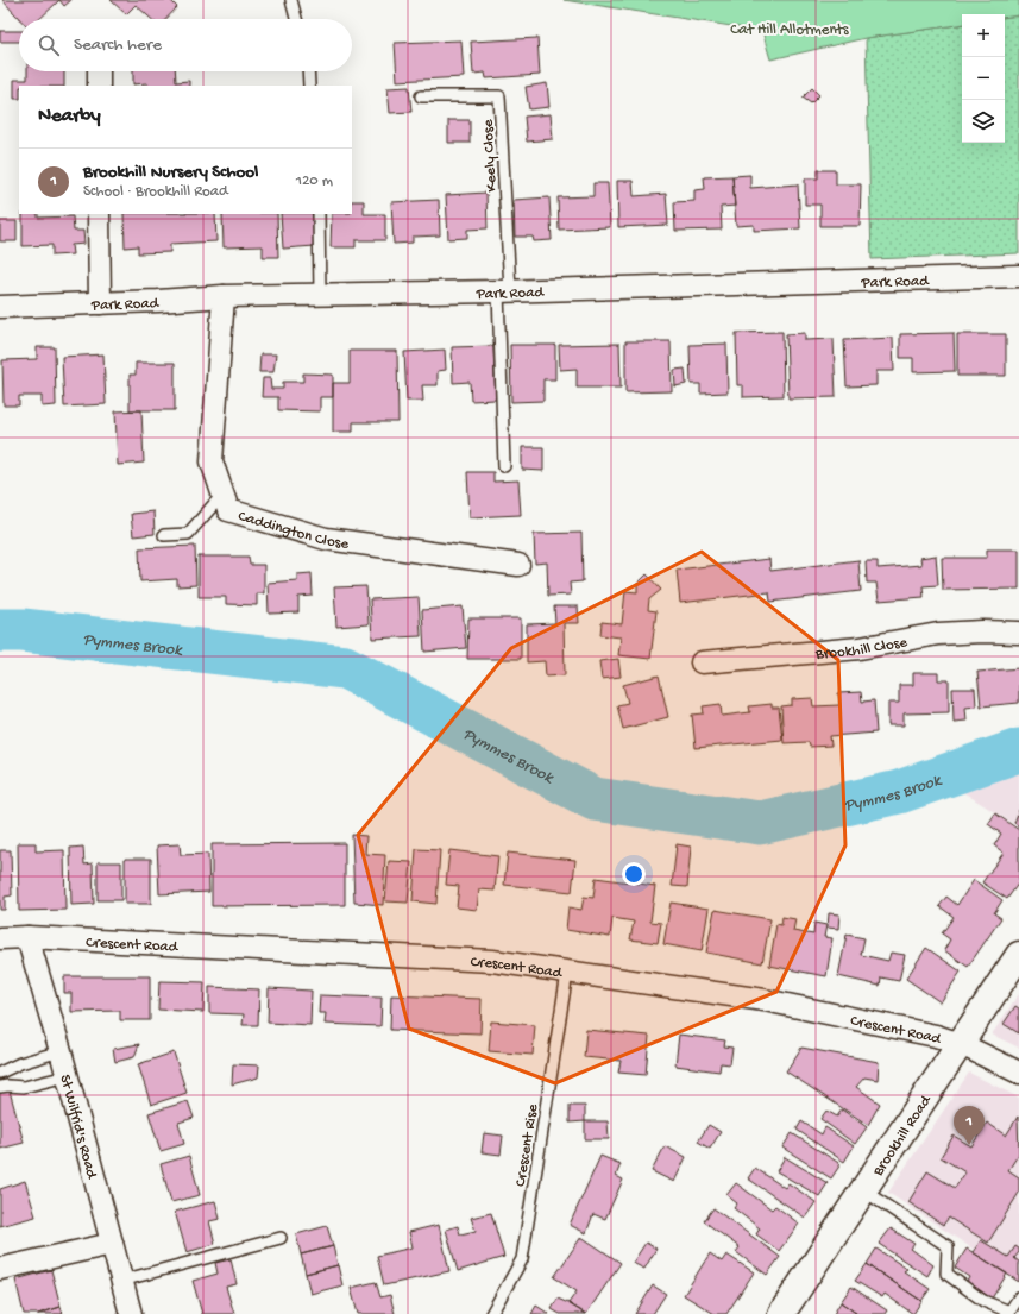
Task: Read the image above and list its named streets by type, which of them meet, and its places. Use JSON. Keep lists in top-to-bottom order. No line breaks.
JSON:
{"streets":{"main road":["Brookhill Road"],"street":["Park Road","Caddington Close","Brookhill Close","Crescent Road","St Wilfrid's Road"],"lane":["Keely Close","Crescent Rise"]},"crossings":[["Keely Close","Park Road"],["Park Road","Caddington Close"],["Crescent Road","St Wilfrid's Road"],["Crescent Road","Brookhill Road"],["Crescent Road","Crescent Rise"]],"water":["Pymmes Brook"],"parks":["Cat Hill Allotments"],"page":{"map_buttons":["+","−"],"search":"Search here","heading":"Nearby","list":[{"mark":"1","name":"Brookhill Nursery School","note":"School · Brookhill Road","value":"120 m"}],"pins":"1"}}
